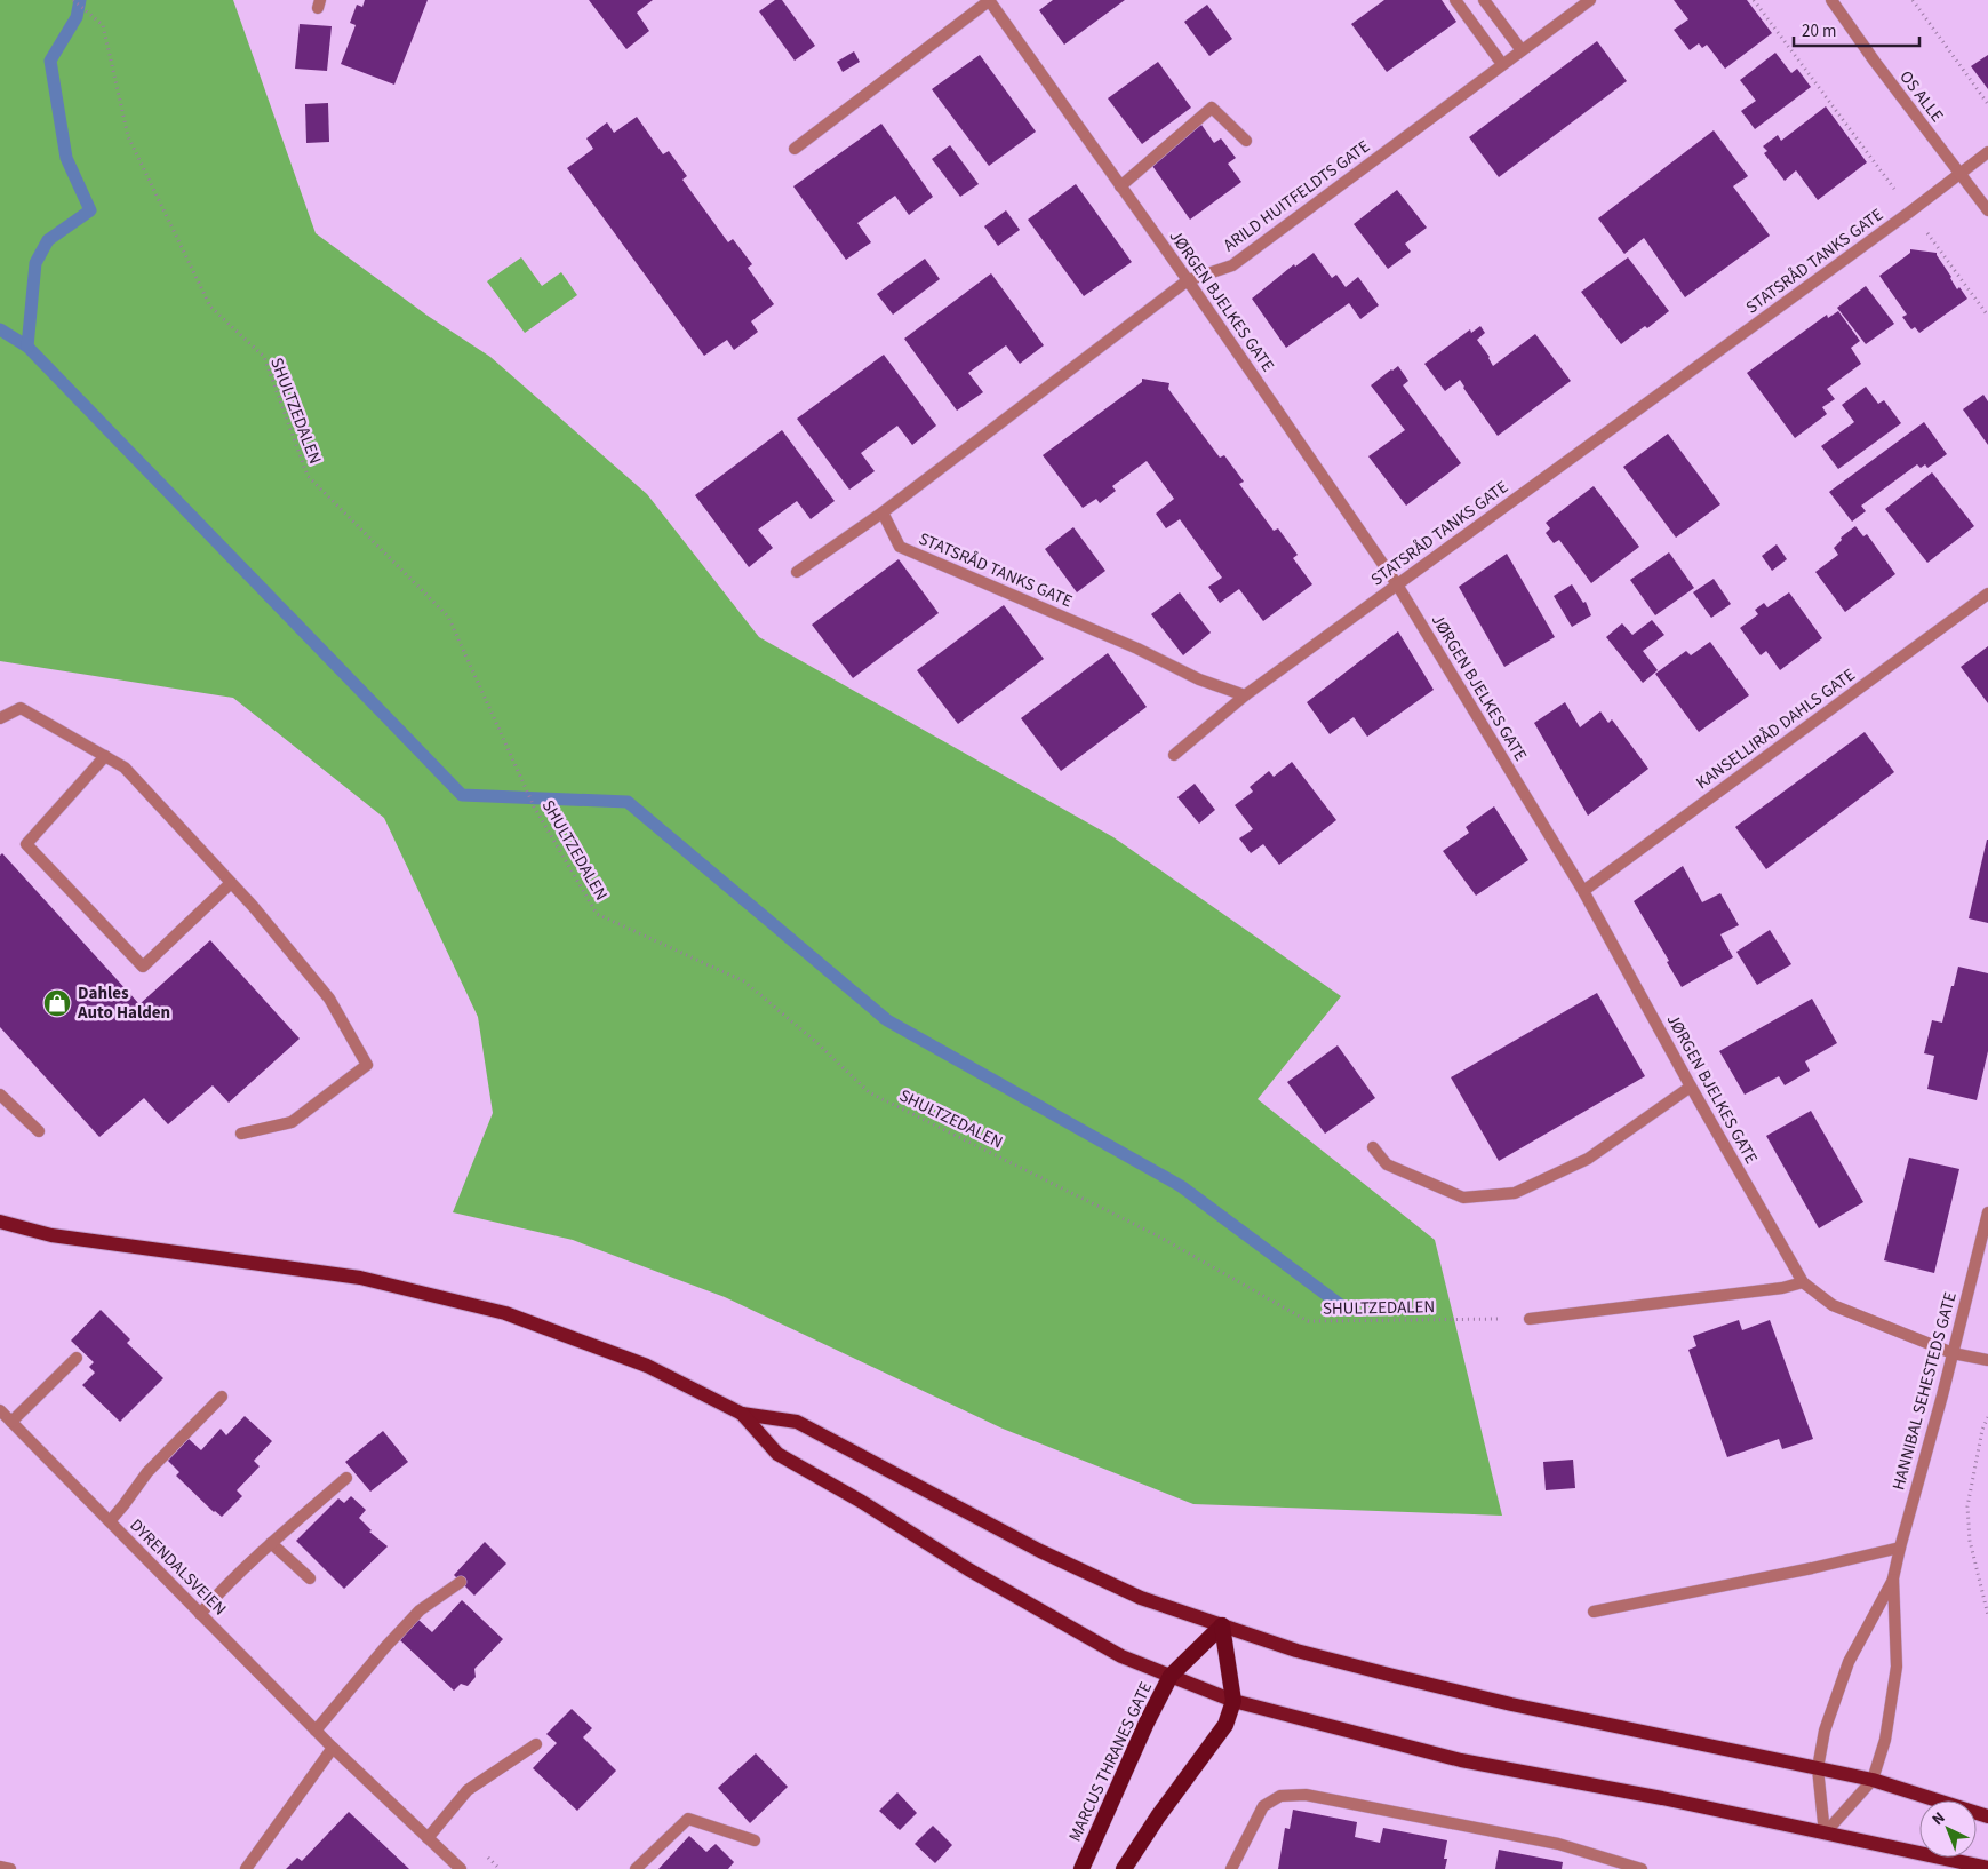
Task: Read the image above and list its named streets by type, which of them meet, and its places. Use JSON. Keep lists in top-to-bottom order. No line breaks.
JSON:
{"streets":{"highway":["MARCUS THRANES GATE"],"street":["OS ALLE","ARILD HUITFELDTS GATE","STATSRÅD TANKS GATE","JØRGEN BJELKES GATE","KANSELLIRÅD DAHLS GATE","HANNIBAL SEHESTEDS GATE","DYRENDALSVEIEN"],"path":["SHULTZEDALEN"]},"crossings":[["OS ALLE","STATSRÅD TANKS GATE"],["ARILD HUITFELDTS GATE","STATSRÅD TANKS GATE"],["ARILD HUITFELDTS GATE","JØRGEN BJELKES GATE"],["STATSRÅD TANKS GATE","JØRGEN BJELKES GATE"],["JØRGEN BJELKES GATE","KANSELLIRÅD DAHLS GATE"],["JØRGEN BJELKES GATE","HANNIBAL SEHESTEDS GATE"]],"places":{"shop":["Dahles Auto Halden"]},"scale_bar":"20 m","north":"top left"}
